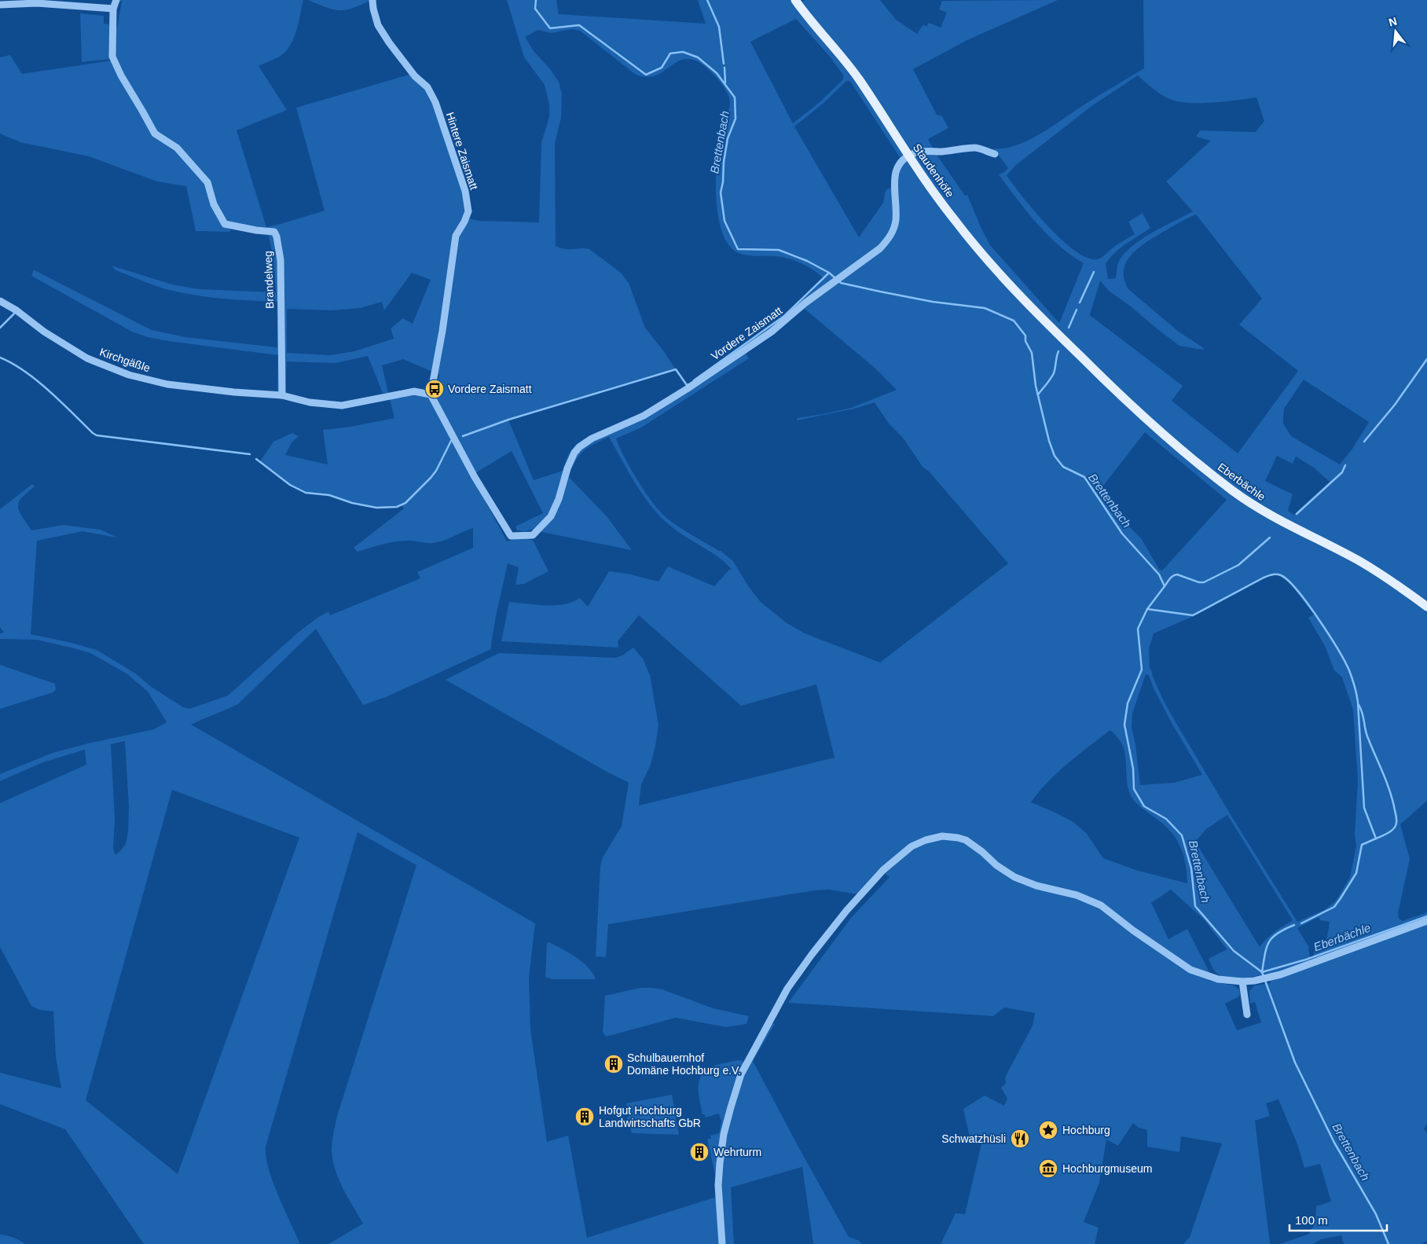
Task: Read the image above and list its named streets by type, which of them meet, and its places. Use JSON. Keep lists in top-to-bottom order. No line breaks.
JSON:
{"streets":{"main road":["Staudenhöfe","Eberbächle"],"street":["Hintere Zaismatt","Brandelweg","Vordere Zaismatt","Kirchgäßle"]},"crossings":[["Hintere Zaismatt","Vordere Zaismatt"],["Staudenhöfe","Vordere Zaismatt"],["Staudenhöfe","Eberbächle"],["Brandelweg","Kirchgäßle"]],"water":["Brettenbach","Eberbächle"],"places":{"bus stop":["Vordere Zaismatt"],"building":["Schulbauernhof Domäne Hochburg e.V.","Hofgut Hochburg Landwirtschafts GbR","Wehrturm"],"place":["Hochburg"],"restaurant":["Schwatzhüsli"],"museum":["Hochburgmuseum"]},"scale_bar":"100 m","north":"top"}
